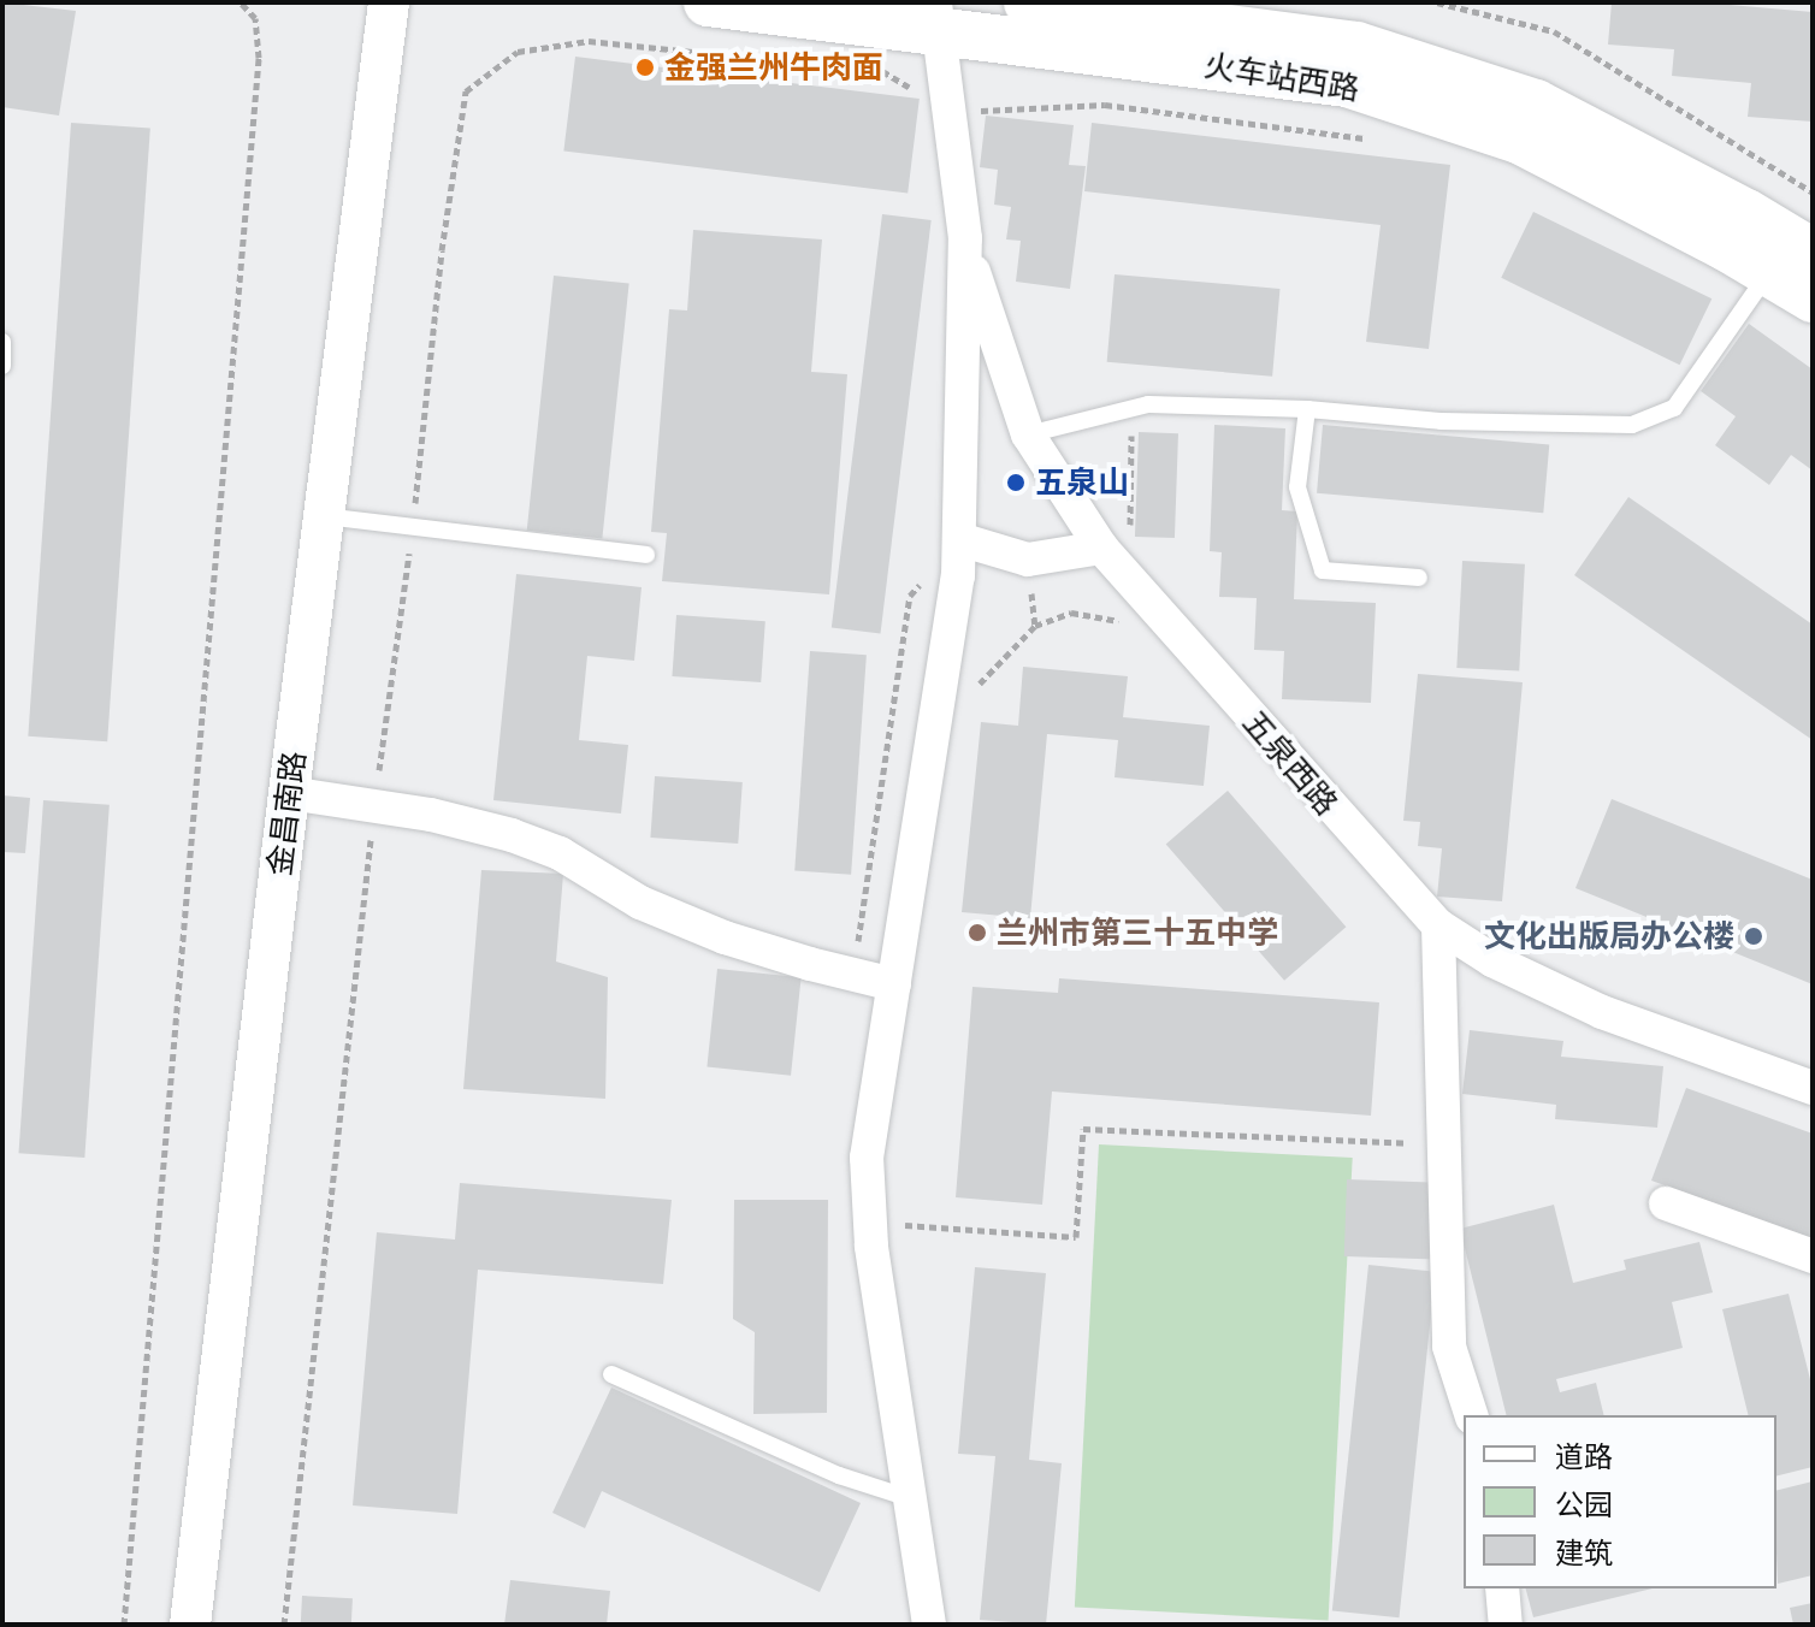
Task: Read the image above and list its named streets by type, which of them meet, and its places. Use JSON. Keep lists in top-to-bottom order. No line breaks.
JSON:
{"streets":{"main road":["火车站西路"],"street":["五泉西路","金昌南路"]},"places":["金强兰州牛肉面","五泉山","兰州市第三十五中学","文化出版局办公楼"],"legend":["道路","公园","建筑"]}
